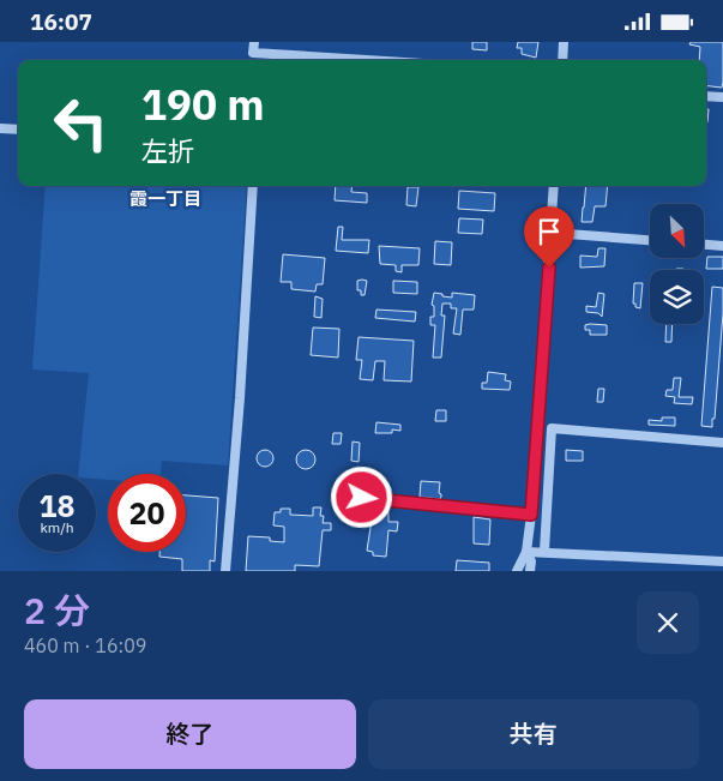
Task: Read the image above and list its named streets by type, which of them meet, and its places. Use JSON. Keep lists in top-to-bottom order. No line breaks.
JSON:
{"districts":["霞一丁目"],"north":"bottom right","page":{"status":"16:07","turn":["190 m","左折"],"speed":"18 km/h","limit":"20","heading":["2 分","460 m · 16:09"],"buttons":["終了","共有"]}}
